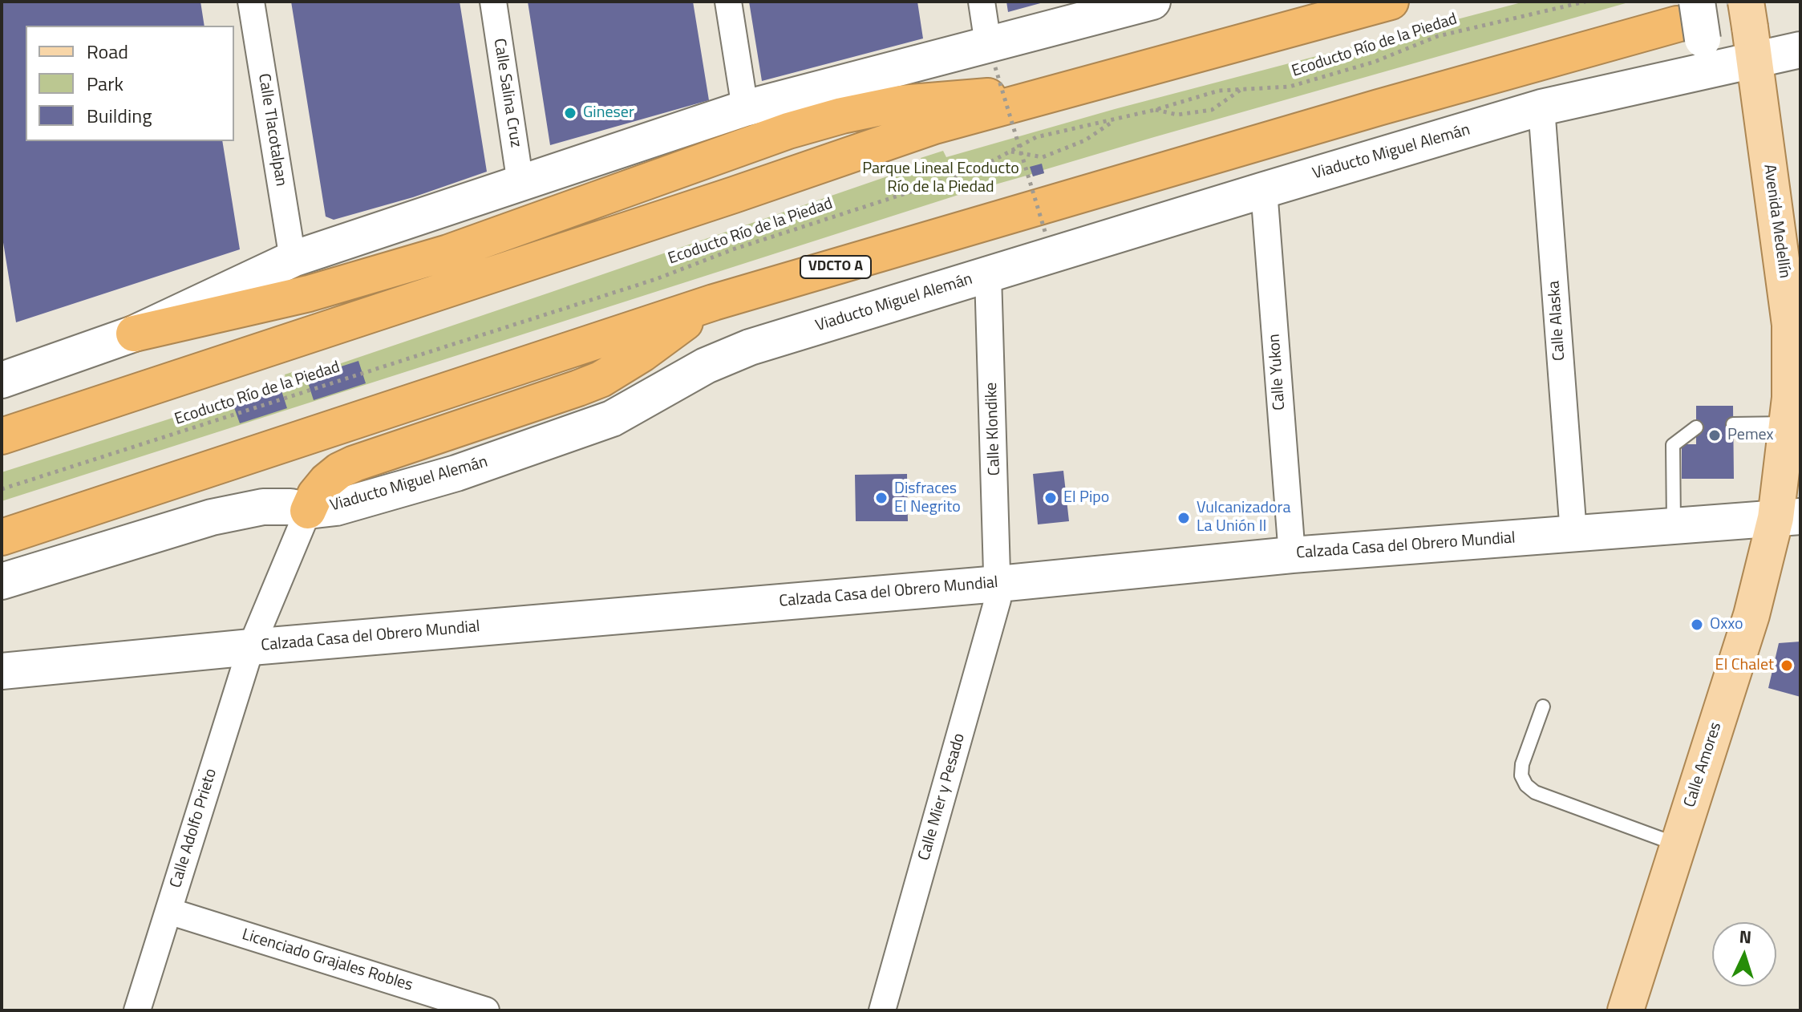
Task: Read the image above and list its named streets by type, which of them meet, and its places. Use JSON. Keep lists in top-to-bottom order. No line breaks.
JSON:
{"streets":{"highway":["VDCTO A"],"main road":["Viaducto Miguel Alemán","Avenida Medellín","Calzada Casa del Obrero Mundial","Calle Amores"],"street":["Calle Salina Cruz","Calle Tlacotalpan","Calle Alaska","Calle Yukon","Calle Klondike","Calle Mier y Pesado","Calle Adolfo Prieto","Licenciado Grajales Robles"],"path":["Ecoducto Río de la Piedad"]},"crossings":[["Viaducto Miguel Alemán","Avenida Medellín"],["Viaducto Miguel Alemán","Calle Alaska"],["Viaducto Miguel Alemán","Calle Yukon"],["Viaducto Miguel Alemán","Calle Klondike"],["Viaducto Miguel Alemán","Calle Adolfo Prieto"],["Avenida Medellín","Calzada Casa del Obrero Mundial"],["Avenida Medellín","Calle Amores"],["Calle Alaska","Calzada Casa del Obrero Mundial"],["Calle Yukon","Calzada Casa del Obrero Mundial"],["Calle Klondike","Calzada Casa del Obrero Mundial"],["Calle Klondike","Calle Mier y Pesado"],["Calzada Casa del Obrero Mundial","Calle Amores"],["Calzada Casa del Obrero Mundial","Calle Mier y Pesado"],["Calzada Casa del Obrero Mundial","Calle Adolfo Prieto"],["Calle Adolfo Prieto","Licenciado Grajales Robles"]],"parks":["Parque Lineal Ecoducto Río de la Piedad"],"places":["Gineser","Pemex","Disfraces El Negrito","El Pipo","Vulcanizadora La Unión II","Oxxo","El Chalet"],"legend":["Road","Park","Building"],"north":"top"}
